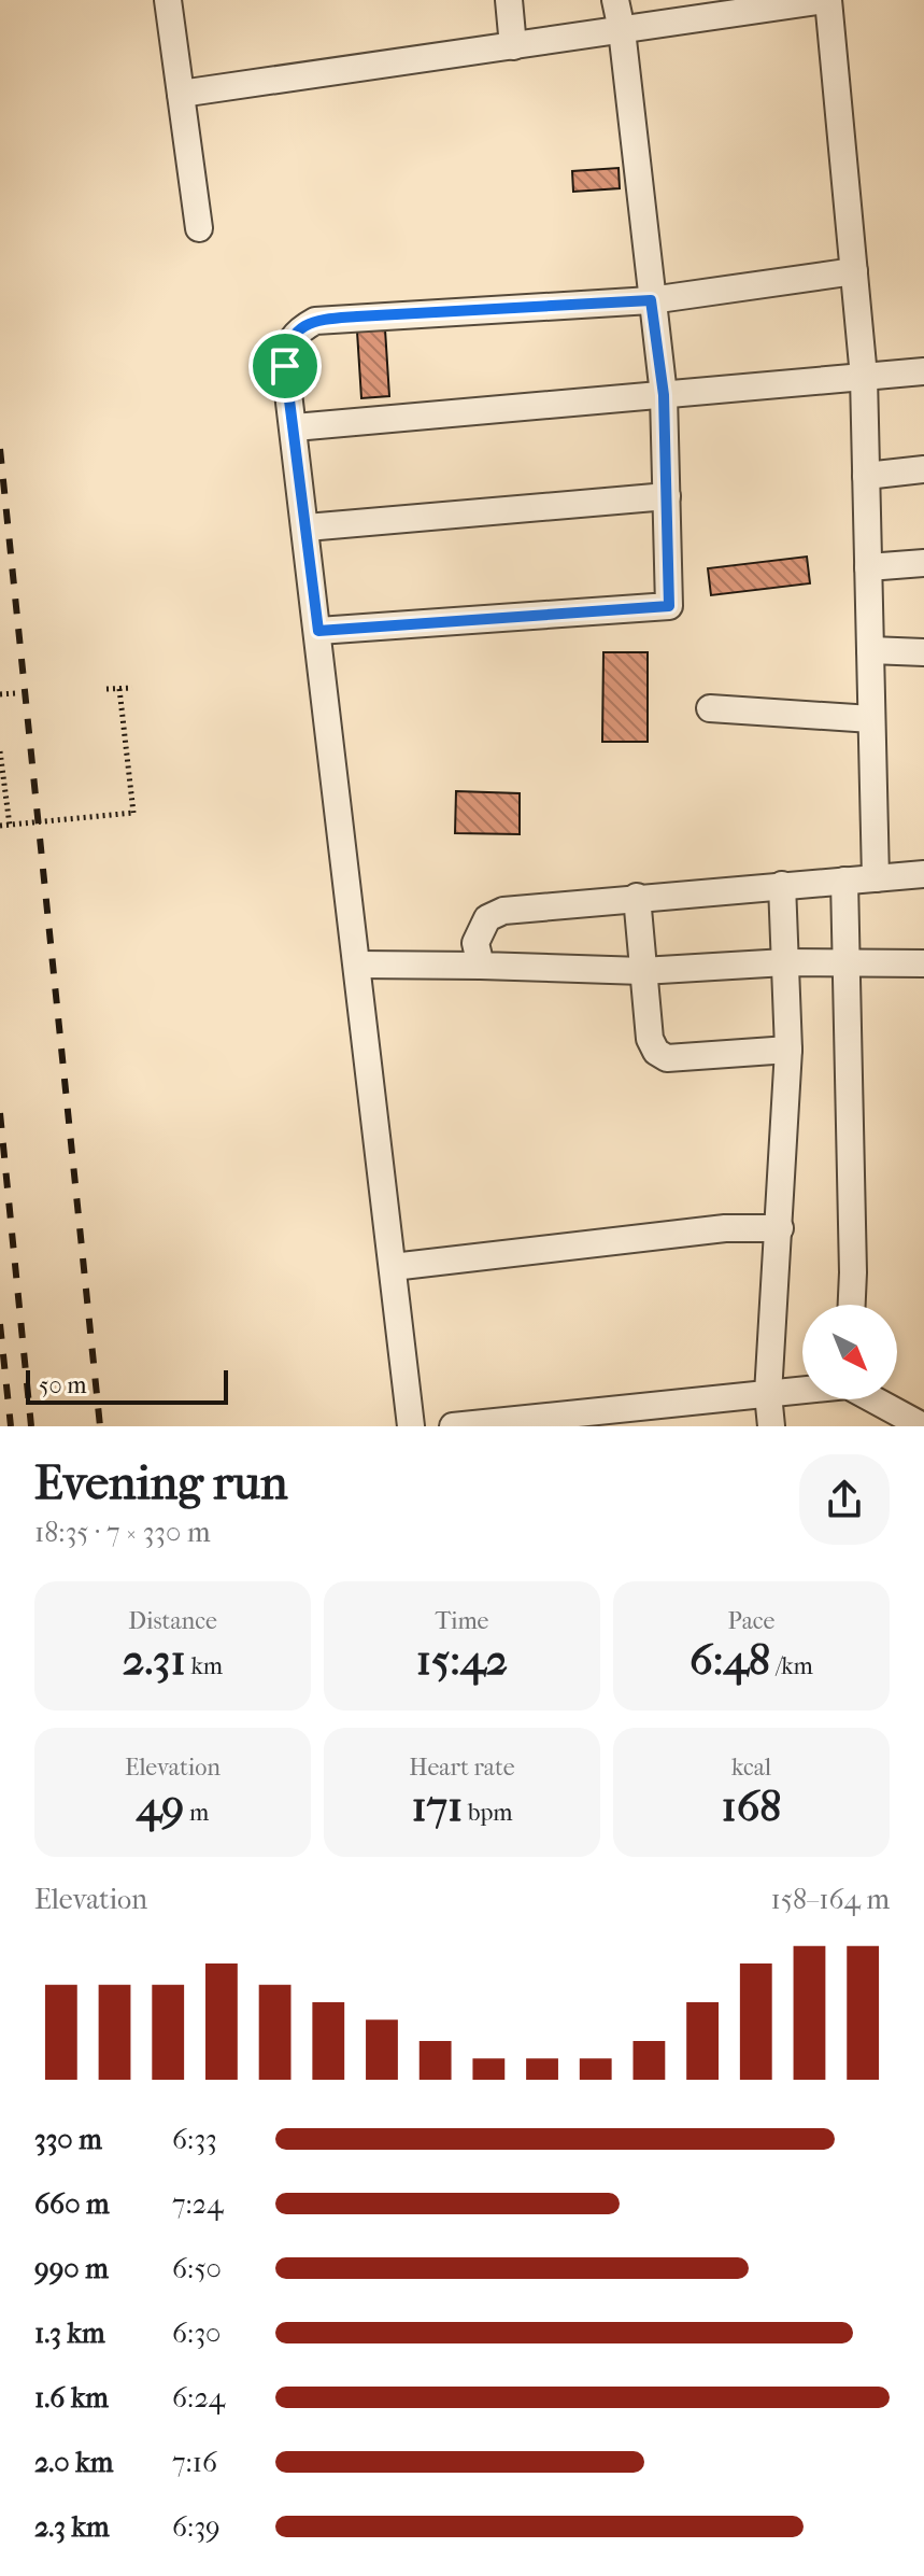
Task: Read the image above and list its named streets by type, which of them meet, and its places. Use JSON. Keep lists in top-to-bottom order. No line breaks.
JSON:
{"scale_bar":"50 m","north":"bottom right","page":{"scale":"50 m","heading":["Evening run","18:35 · 7 × 330 m"],"stats":[["Distance","2.31 km"],["Time","15:42"],["Pace","6:48 /km"],["Elevation","49 m"],["Heart rate","171 bpm"],["kcal","168"]],"chart":["Elevation","158–164 m"],"list":[{"name":"330 m","note":"6:33"},{"name":"660 m","note":"7:24"},{"name":"990 m","note":"6:50"},{"name":"1.3 km","note":"6:30"},{"name":"1.6 km","note":"6:24"},{"name":"2.0 km","note":"7:16"},{"name":"2.3 km","note":"6:39"}]}}
